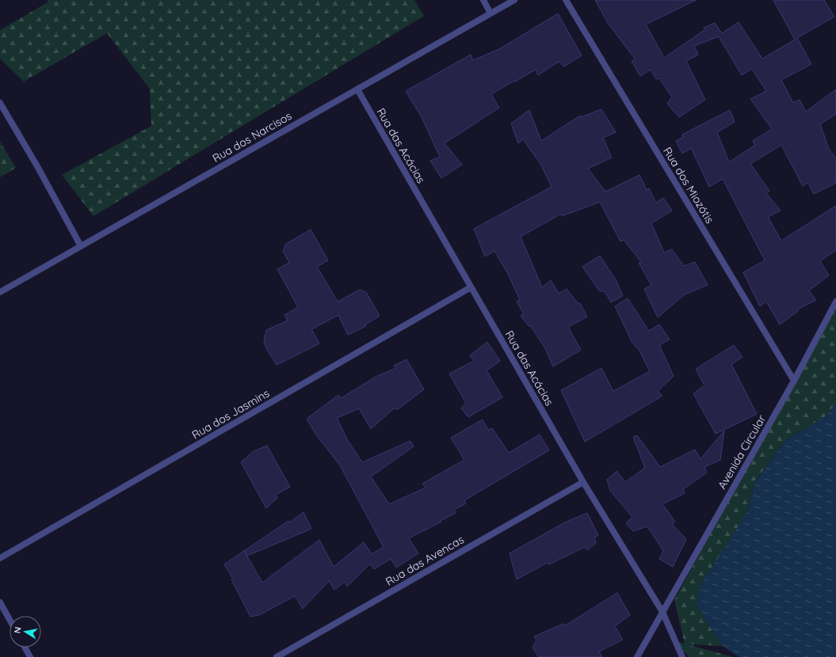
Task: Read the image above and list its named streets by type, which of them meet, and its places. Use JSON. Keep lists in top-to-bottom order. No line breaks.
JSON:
{"streets":{"street":["Rua dos Narcisos","Rua das Acácias","Rua dos Miozótis","Rua dos Jasmins","Avenida Circular","Rua das Avencas"]},"crossings":[["Rua dos Narcisos","Rua das Acácias"],["Rua das Acácias","Rua dos Jasmins"],["Rua das Acácias","Avenida Circular"],["Rua das Acácias","Rua das Avencas"],["Rua dos Miozótis","Avenida Circular"]],"north":"left"}
